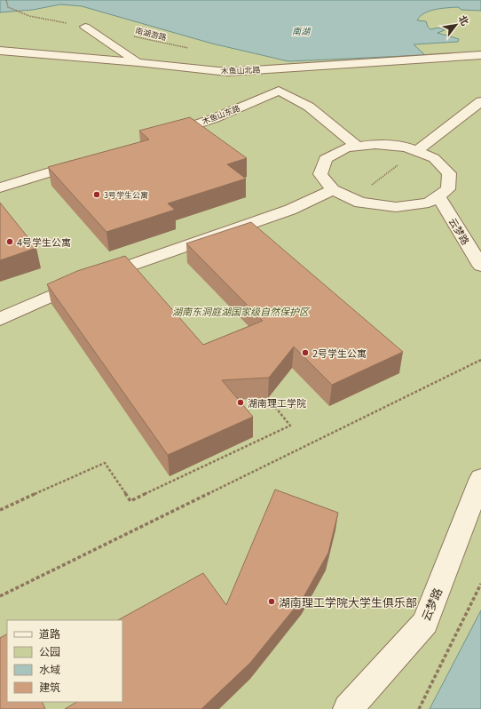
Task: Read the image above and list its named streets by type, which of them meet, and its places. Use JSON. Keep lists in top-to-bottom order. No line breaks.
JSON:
{"streets":{"lane":["木鱼山北路","木鱼山东路","云梦路"],"path":["南湖游路"]},"water":["南湖"],"parks":["湖南东洞庭湖国家级自然保护区"],"places":["3号学生公寓","4号学生公寓","2号学生公寓","湖南理工学院","湖南理工学院大学生俱乐部"],"legend":["道路","公园","水域","建筑"],"north":"top right"}
